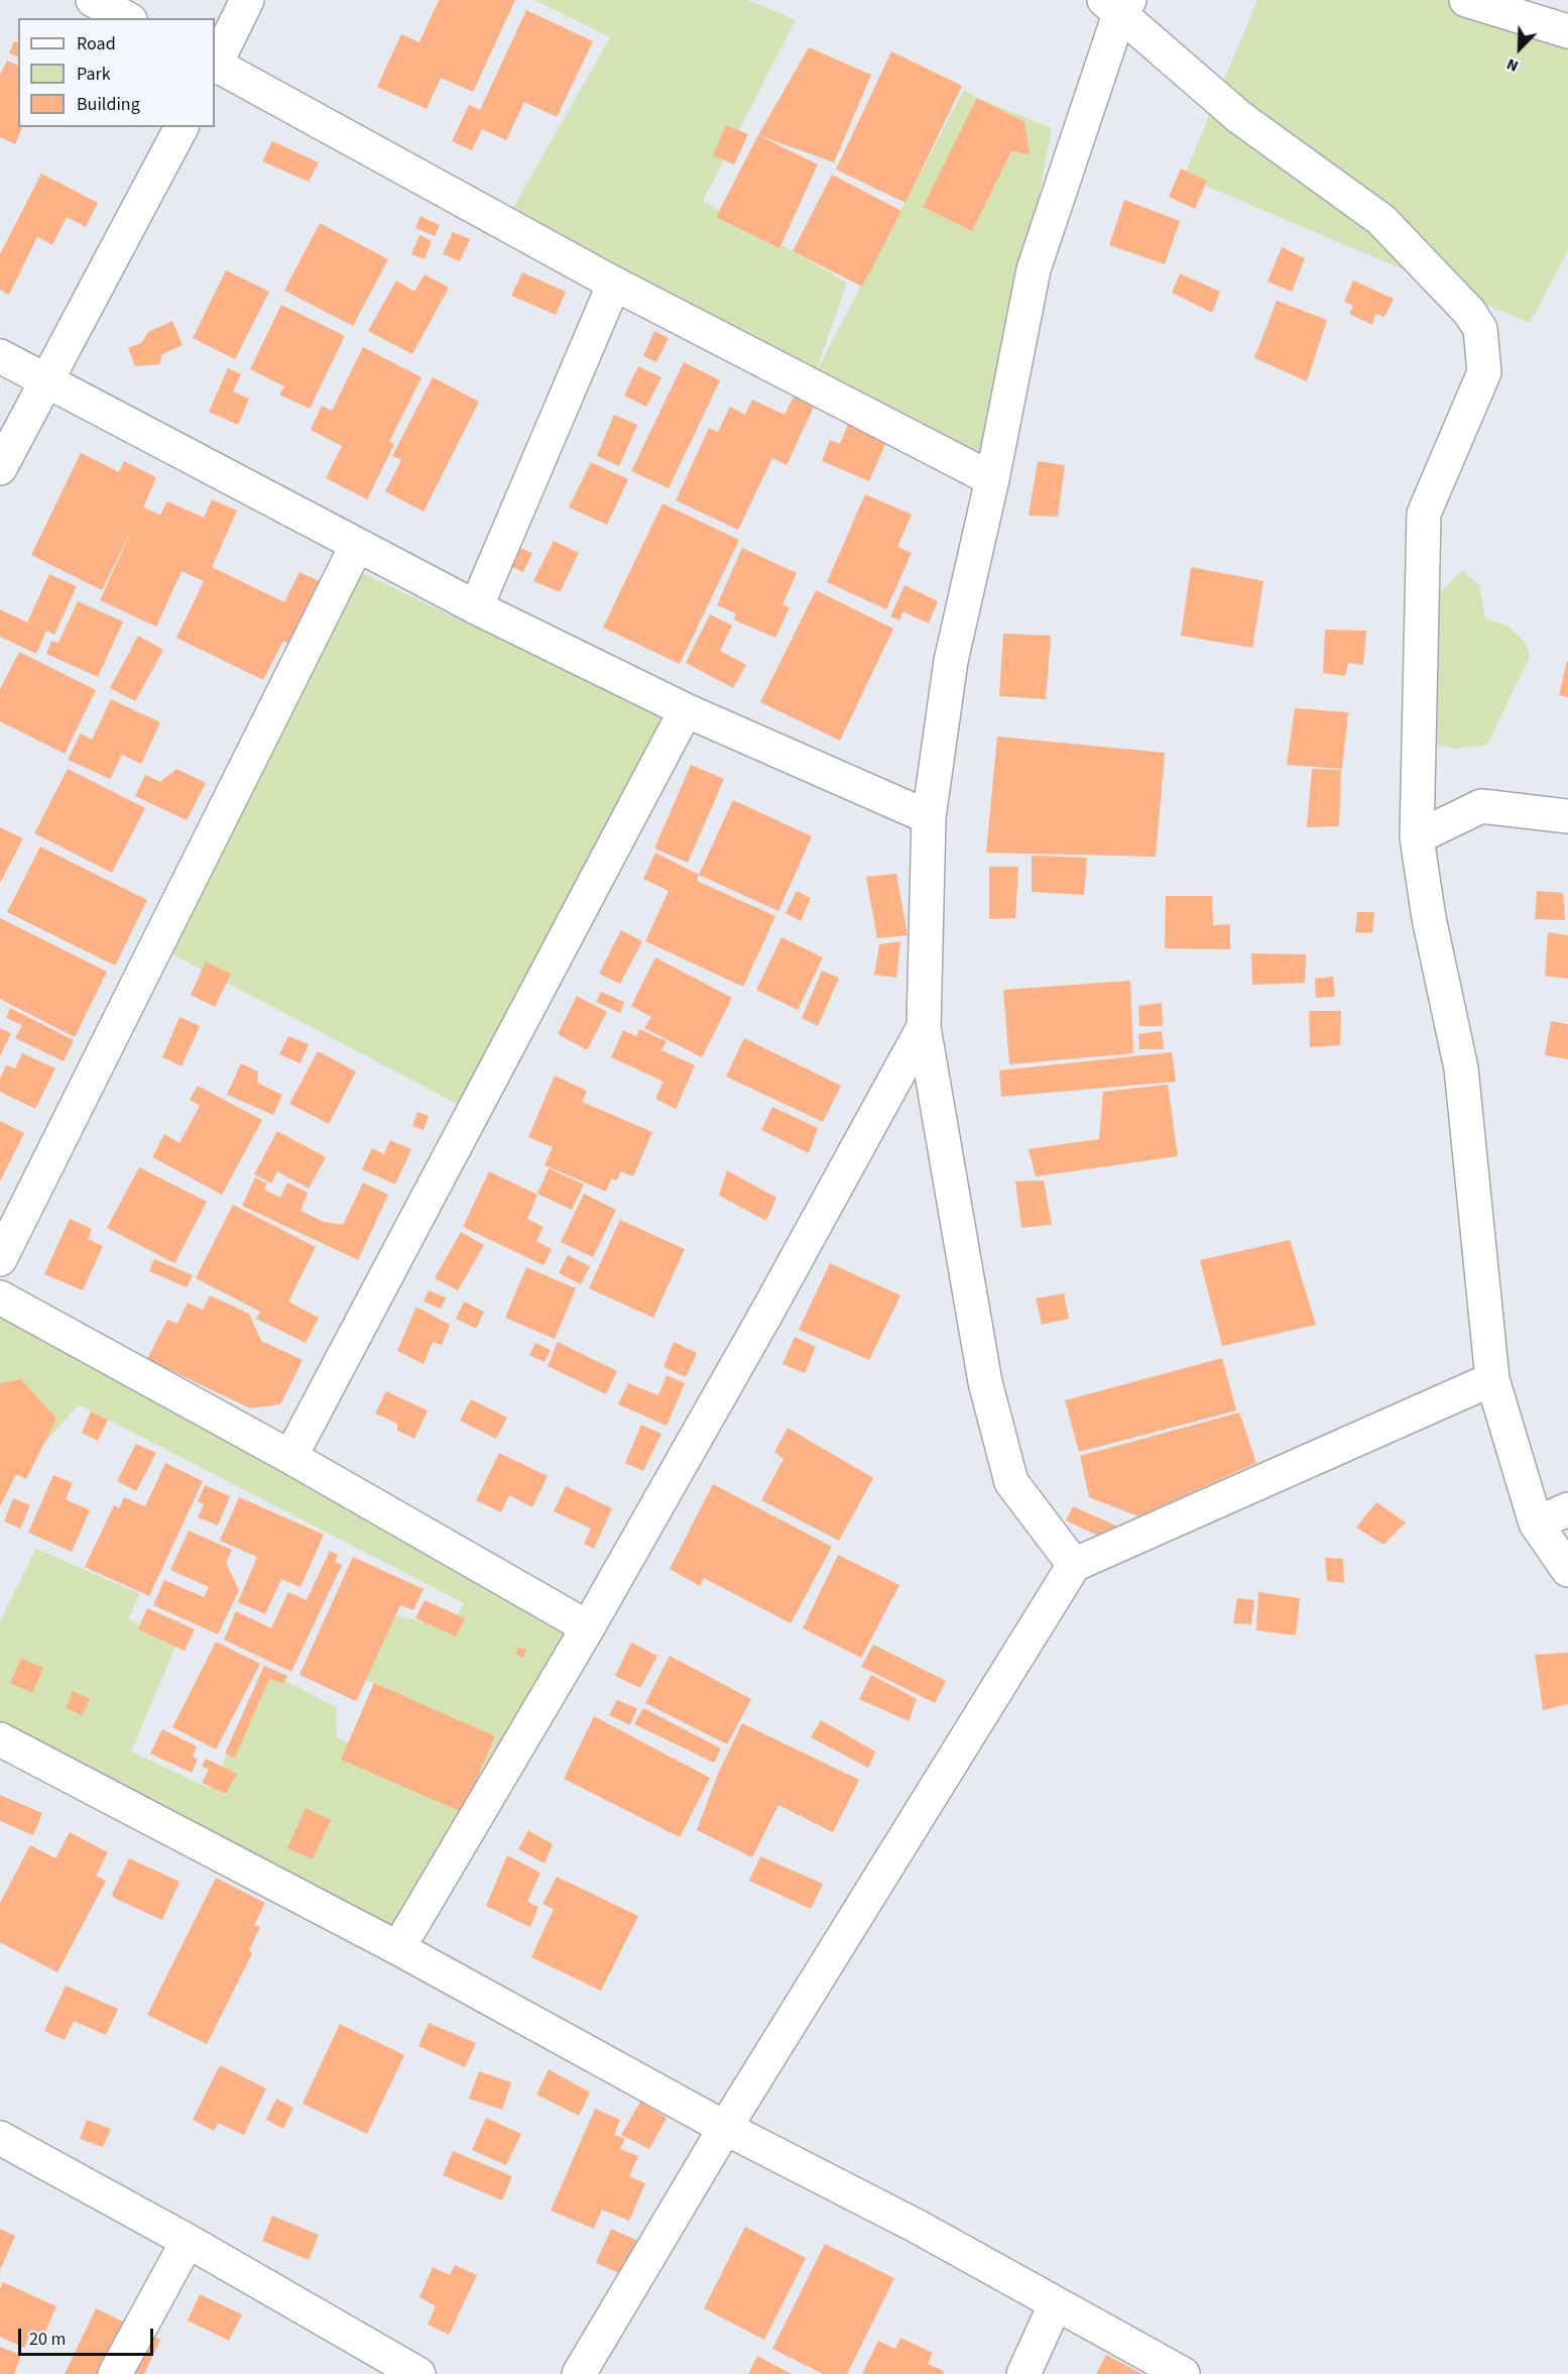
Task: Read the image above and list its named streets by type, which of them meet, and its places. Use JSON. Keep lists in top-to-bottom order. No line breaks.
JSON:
{"legend":["Road","Park","Building"],"scale_bar":"20 m","north":"bottom left"}
